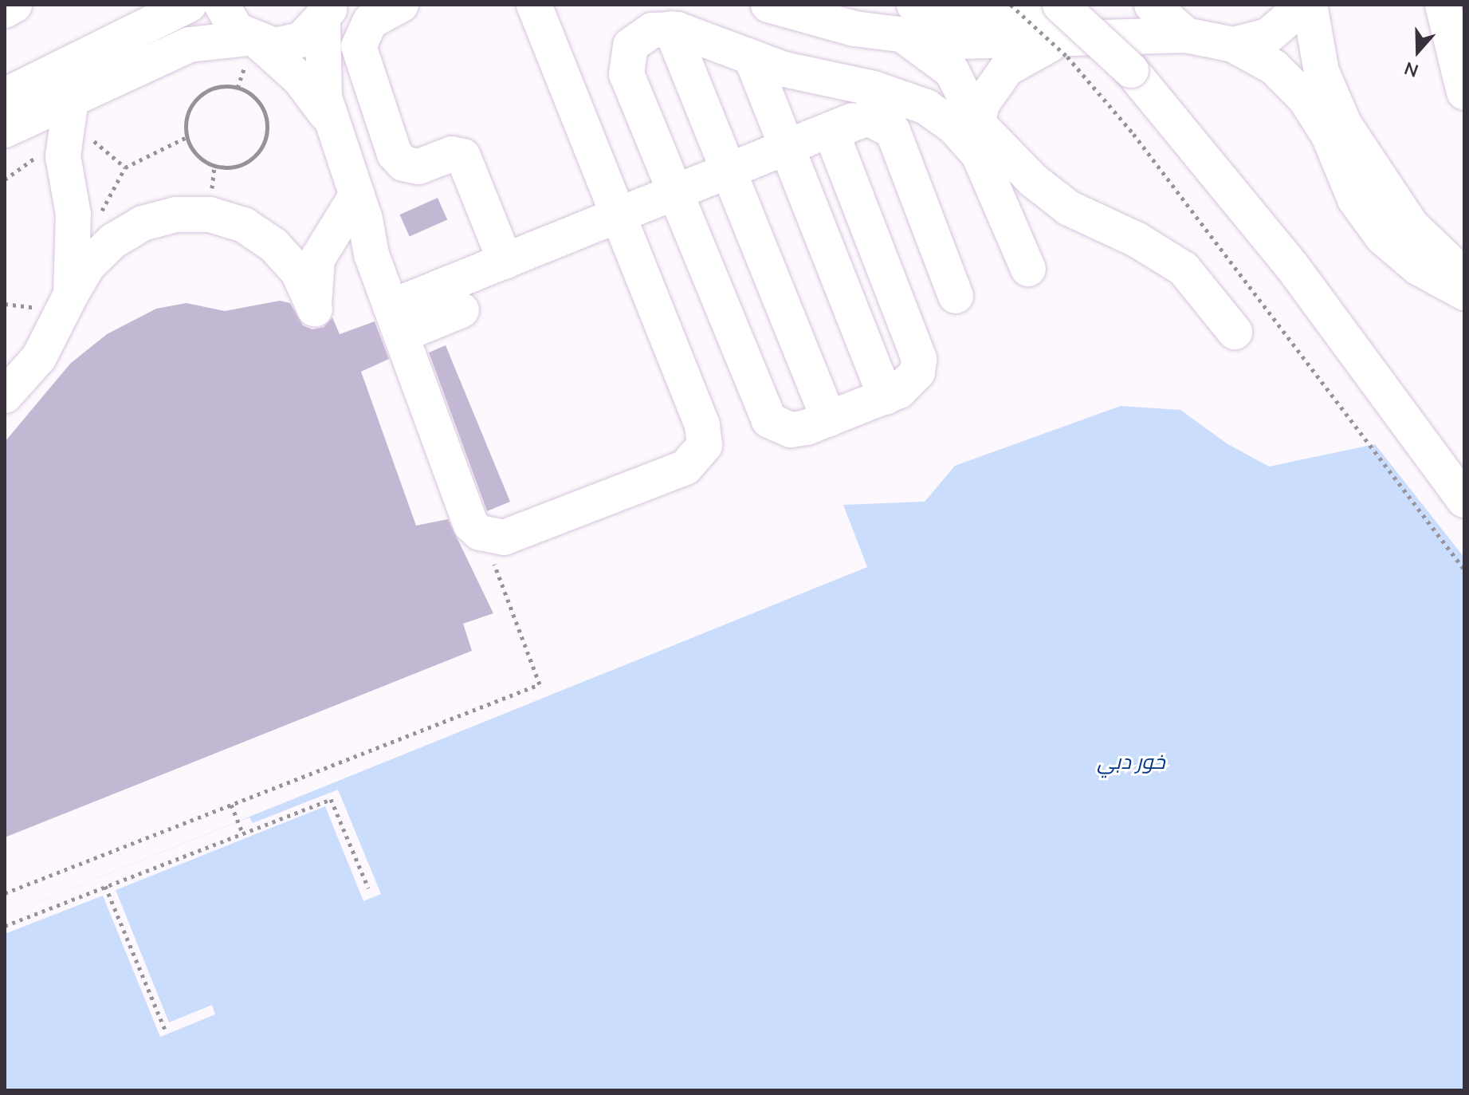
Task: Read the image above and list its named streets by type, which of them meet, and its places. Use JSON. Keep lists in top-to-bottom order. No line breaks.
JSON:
{"water":["خور دبي"],"north":"bottom"}
